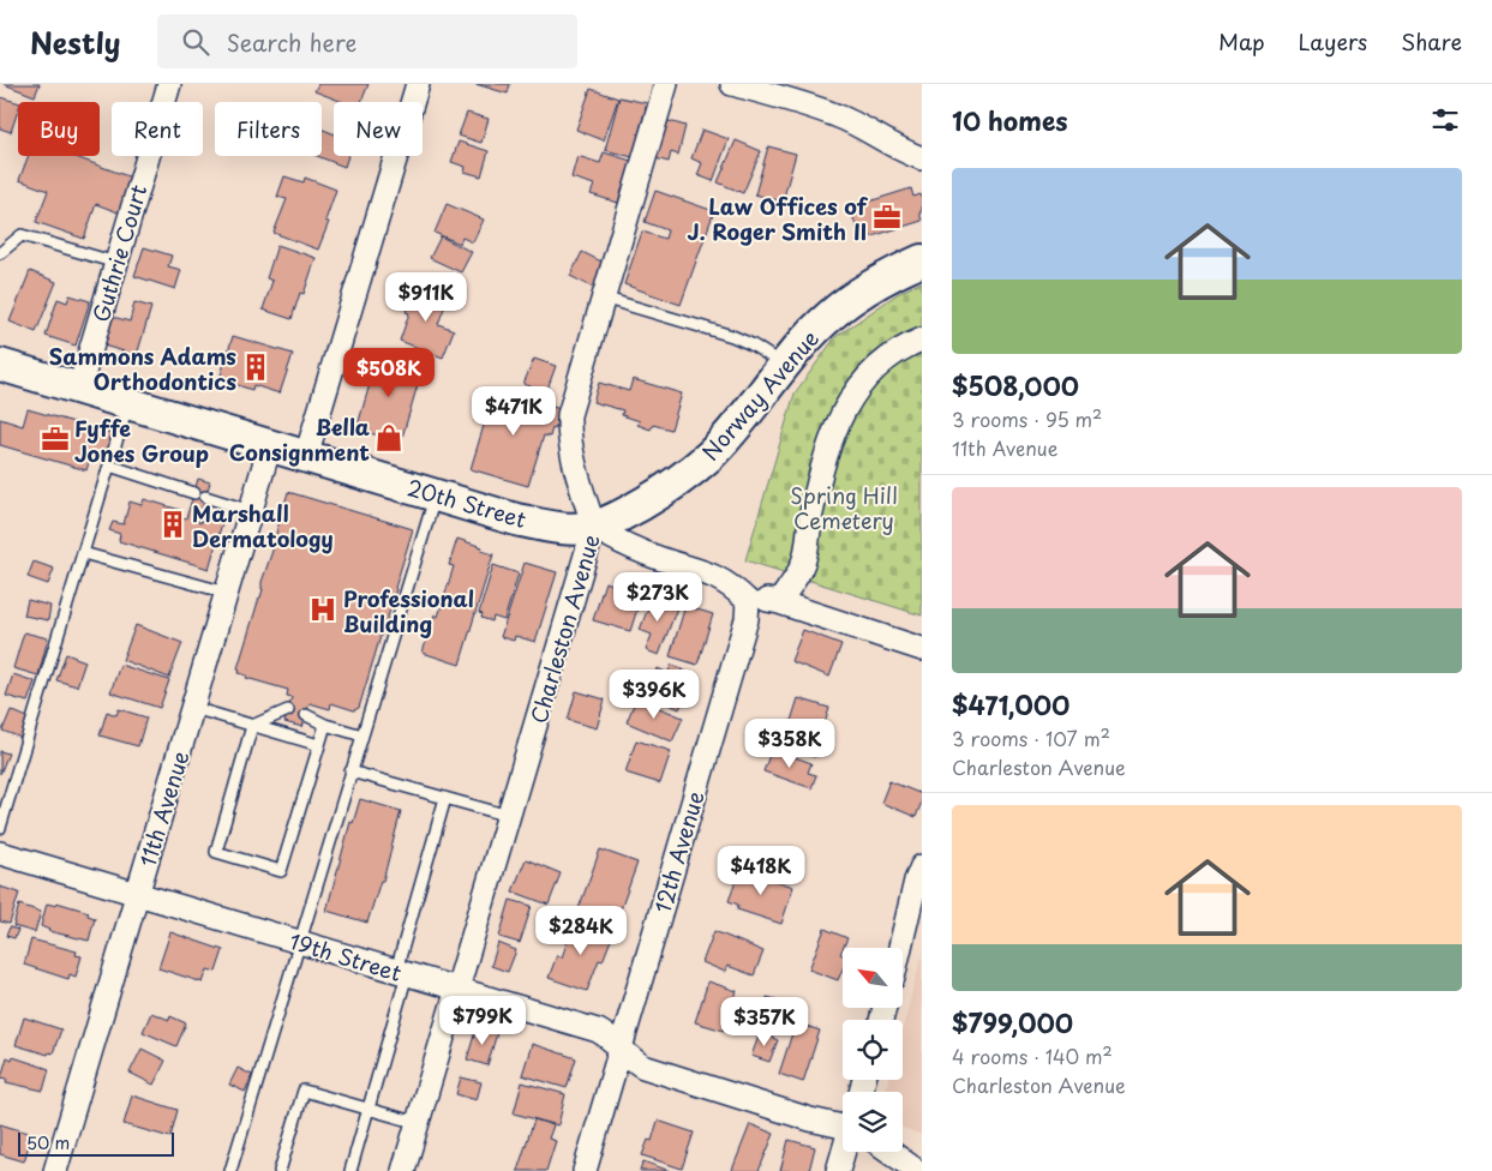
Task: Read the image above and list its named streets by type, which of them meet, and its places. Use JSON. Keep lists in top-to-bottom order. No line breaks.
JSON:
{"streets":{"main road":["Norway Avenue","20th Street"],"street":["Guthrie Court","Charleston Avenue","11th Avenue","12th Avenue","19th Street"]},"crossings":[["Guthrie Court","20th Street"],["Norway Avenue","20th Street"],["Norway Avenue","Charleston Avenue"],["20th Street","Charleston Avenue"],["20th Street","11th Avenue"],["Charleston Avenue","19th Street"],["11th Avenue","19th Street"],["12th Avenue","19th Street"]],"parks":["Spring Hill Cemetery"],"places":{"office":["Law Offices of J. Roger Smith II","Fyffe Jones Group"],"building":["Sammons Adams Orthodontics","Marshall Dermatology"],"shop":["Bella Consignment"],"hospital":["Professional Building"]},"scale_bar":"50 m","north":"top left","page":{"header":"Nestly","search":"Search here","nav":["Map","Layers","Share"],"heading":"10 homes","chip":["Buy","Rent","Filters","New"],"list":[{"name":"$508,000","note":"3 rooms · 95 m² · 11th Avenue"},{"name":"$471,000","note":"3 rooms · 107 m² · Charleston Avenue"},{"name":"$799,000","note":"4 rooms · 140 m² · Charleston Avenue"}],"price":["$911K","$508K","$471K","$273K","$396K","$358K","$418K","$284K","$799K","$357K"],"scale":"50 m"}}
